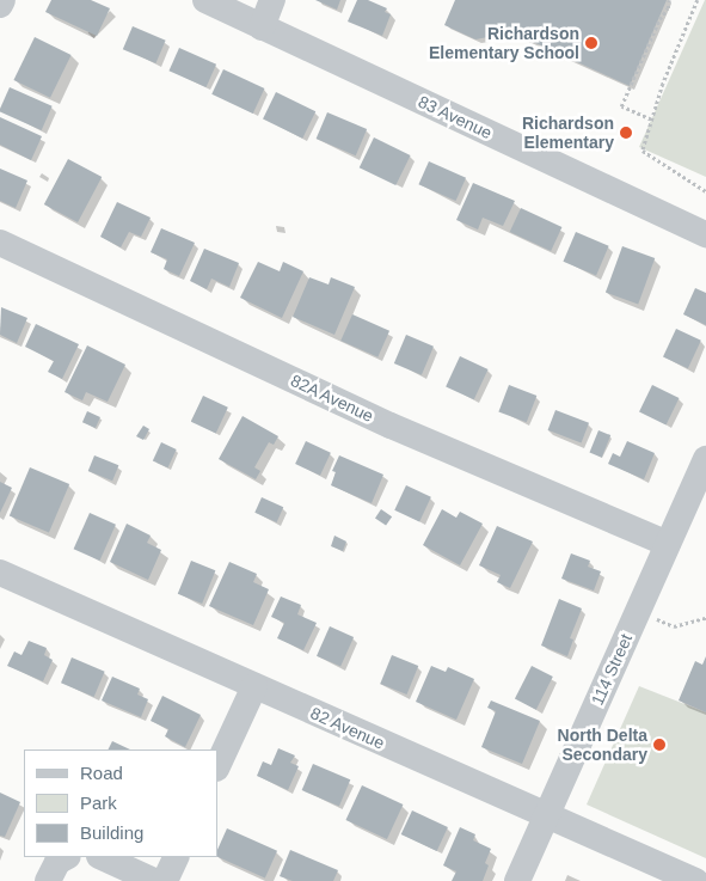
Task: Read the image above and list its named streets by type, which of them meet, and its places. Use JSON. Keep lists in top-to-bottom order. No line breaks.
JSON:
{"streets":{"street":["83 Avenue","82A Avenue","114 Street","82 Avenue"]},"crossings":[["82A Avenue","114 Street"],["114 Street","82 Avenue"]],"places":["Richardson Elementary School","Richardson Elementary","North Delta Secondary"],"legend":["Road","Park","Building"]}
